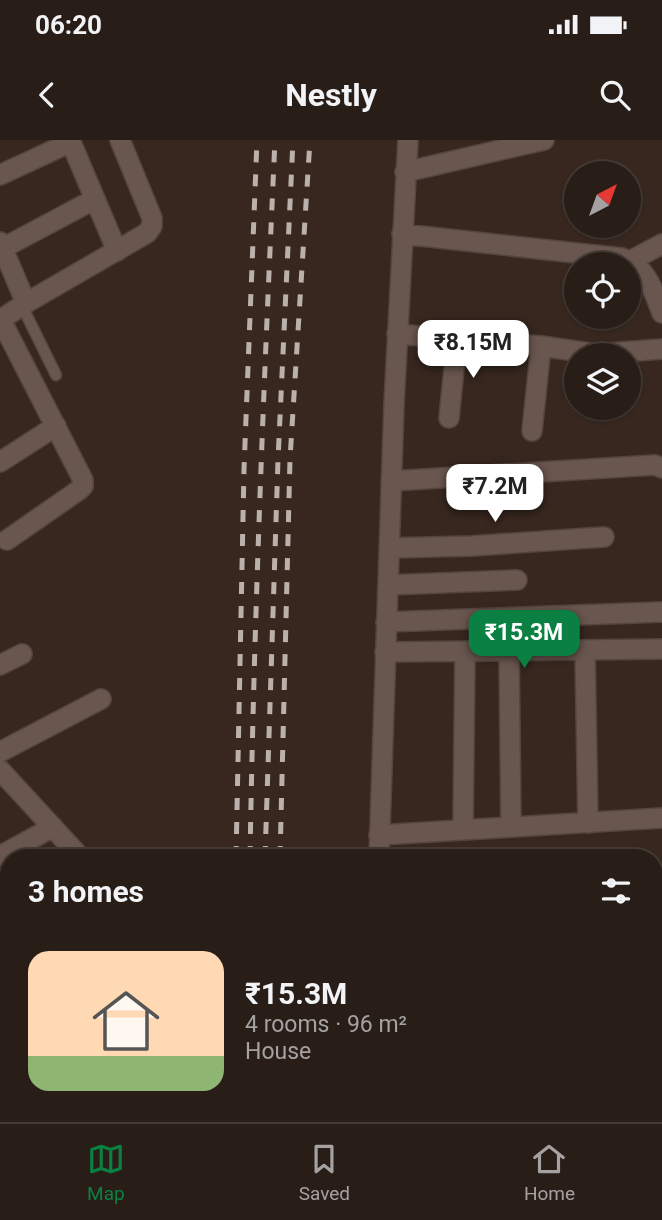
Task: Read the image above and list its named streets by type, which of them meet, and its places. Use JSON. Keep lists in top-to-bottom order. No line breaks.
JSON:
{"north":"top right","page":{"status":"06:20","header":"Nestly","price":["₹8.15M","₹7.2M","₹15.3M"],"heading":"3 homes","list":[{"name":"₹15.3M","note":"4 rooms · 96 m² · House"}],"tabs":["Map","Saved","Home"]}}
